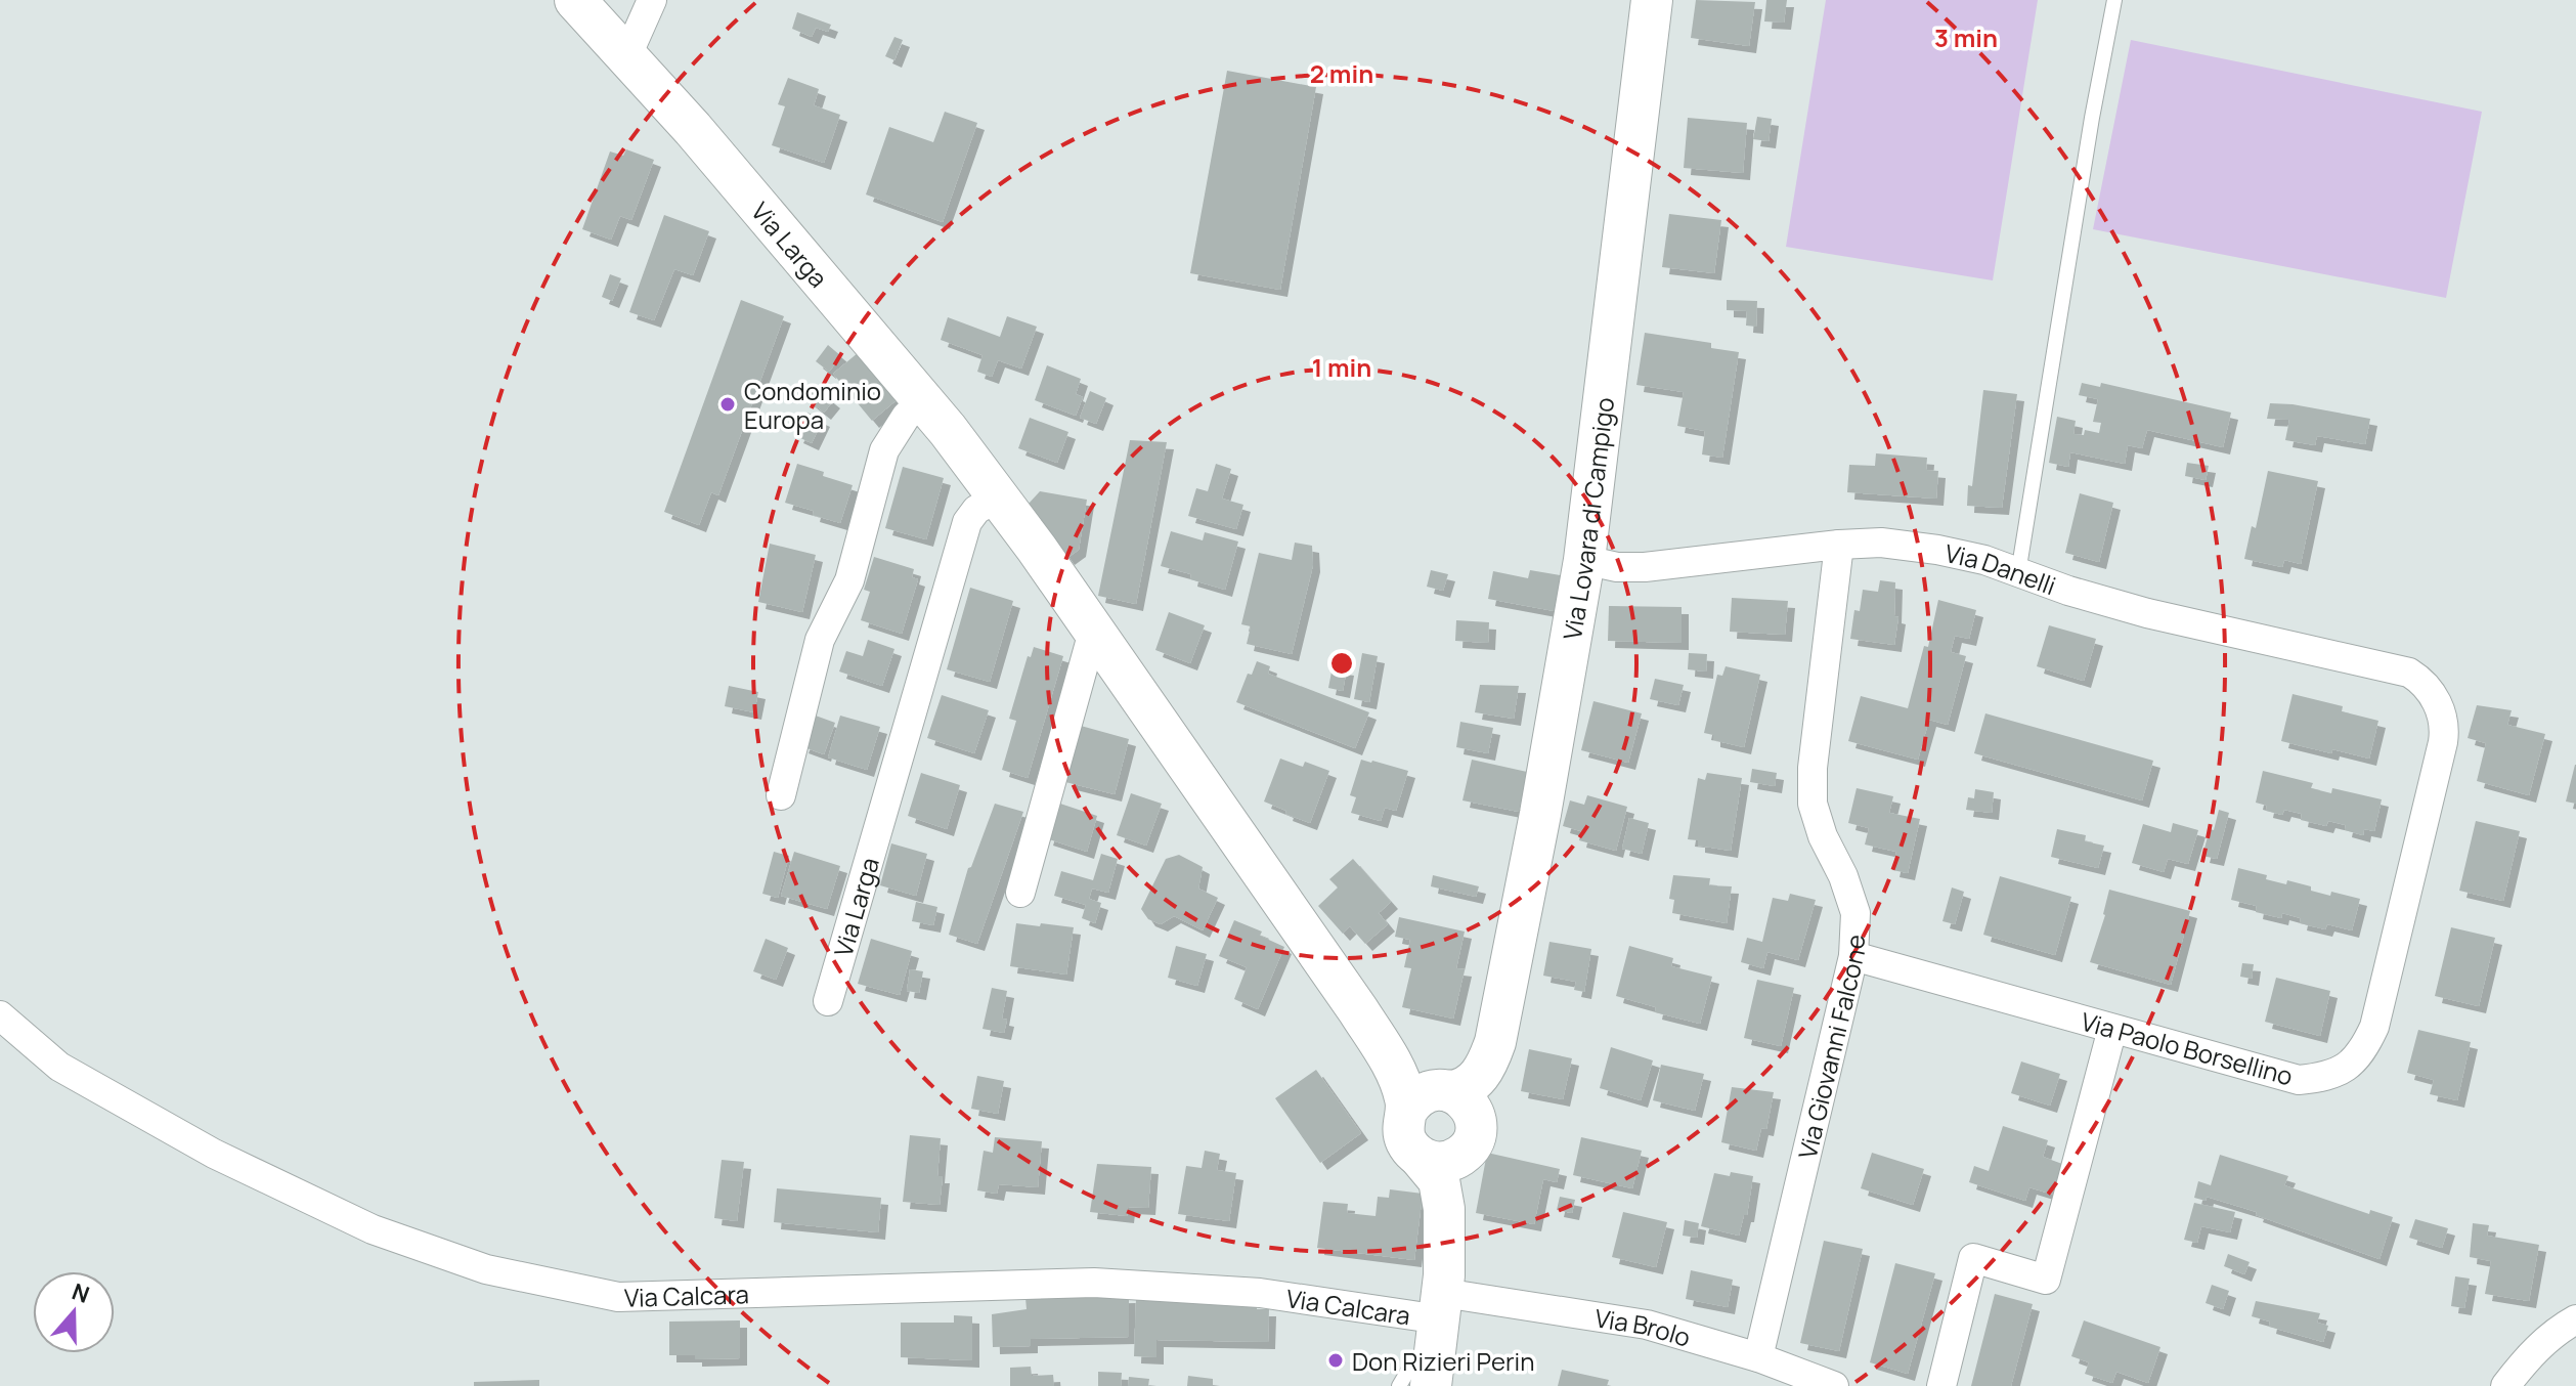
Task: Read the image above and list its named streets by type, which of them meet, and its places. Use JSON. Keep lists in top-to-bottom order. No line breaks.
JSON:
{"streets":{"street":["Via Larga","Via Lovara di Campigo","Via Danelli","Via Giovanni Falcone","Via Paolo Borsellino","Via Calcara","Via Brolo"]},"crossings":[["Via Larga","Via Lovara di Campigo"],["Via Lovara di Campigo","Via Danelli"],["Via Lovara di Campigo","Via Calcara"],["Via Lovara di Campigo","Via Brolo"],["Via Danelli","Via Giovanni Falcone"],["Via Danelli","Via Paolo Borsellino"],["Via Giovanni Falcone","Via Paolo Borsellino"],["Via Giovanni Falcone","Via Brolo"],["Via Calcara","Via Brolo"]],"places":["Condominio Europa","Don Rizieri Perin"],"north":"top","rings":["3 min","2 min","1 min"]}
